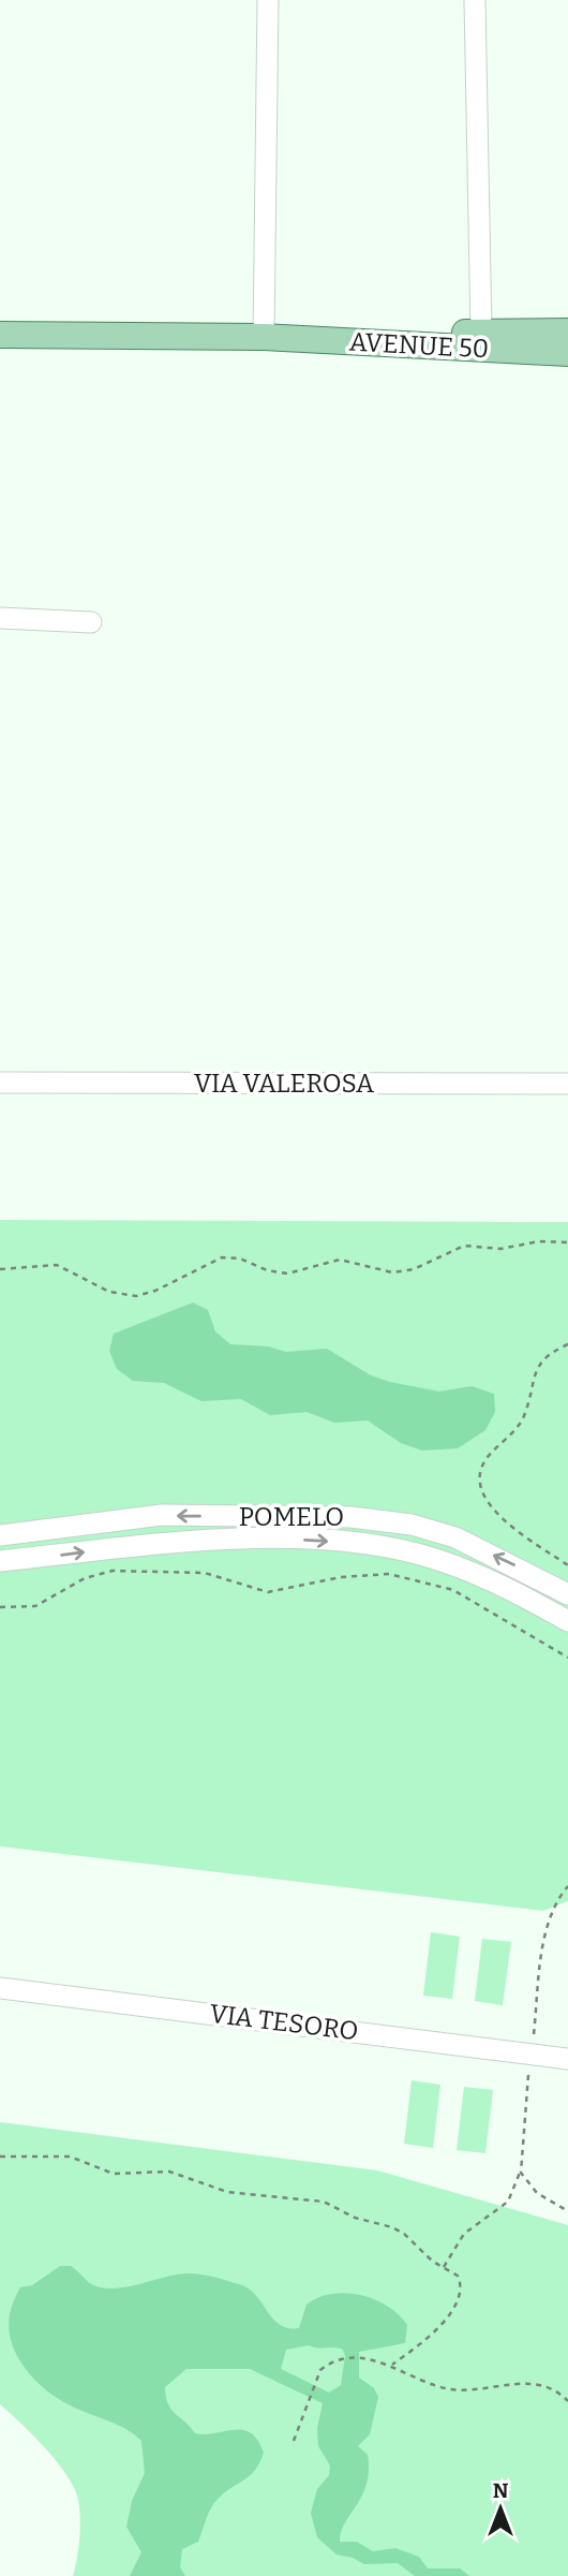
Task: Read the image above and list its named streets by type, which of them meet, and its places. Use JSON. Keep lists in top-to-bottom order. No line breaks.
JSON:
{"streets":{"main road":["AVENUE 50"],"street":["VIA VALEROSA","POMELO","VIA TESORO"]},"north":"top"}
